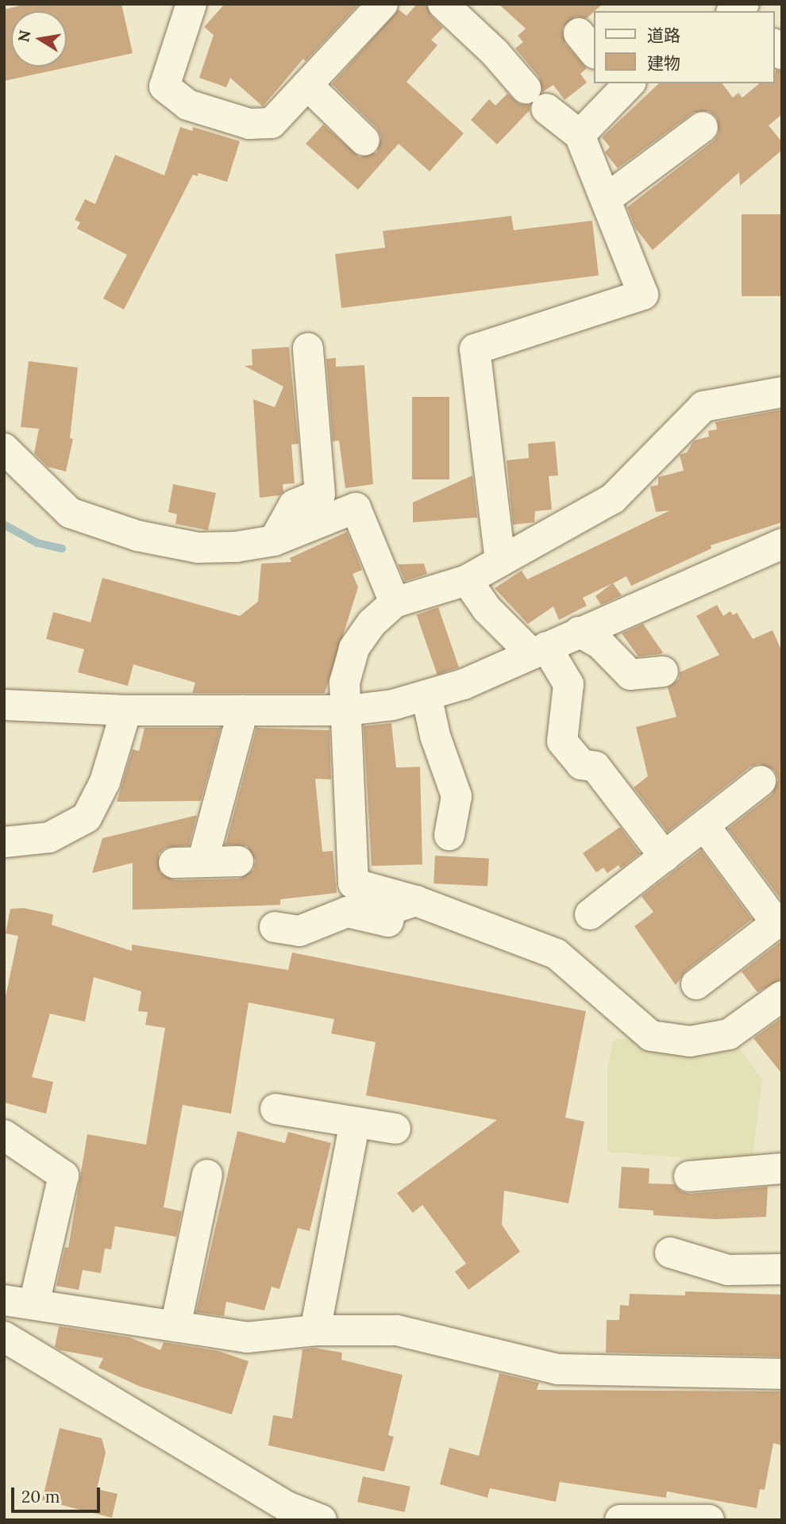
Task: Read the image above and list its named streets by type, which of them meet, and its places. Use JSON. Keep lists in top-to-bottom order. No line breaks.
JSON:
{"legend":["道路","建物"],"scale_bar":"20 m","north":"left"}
